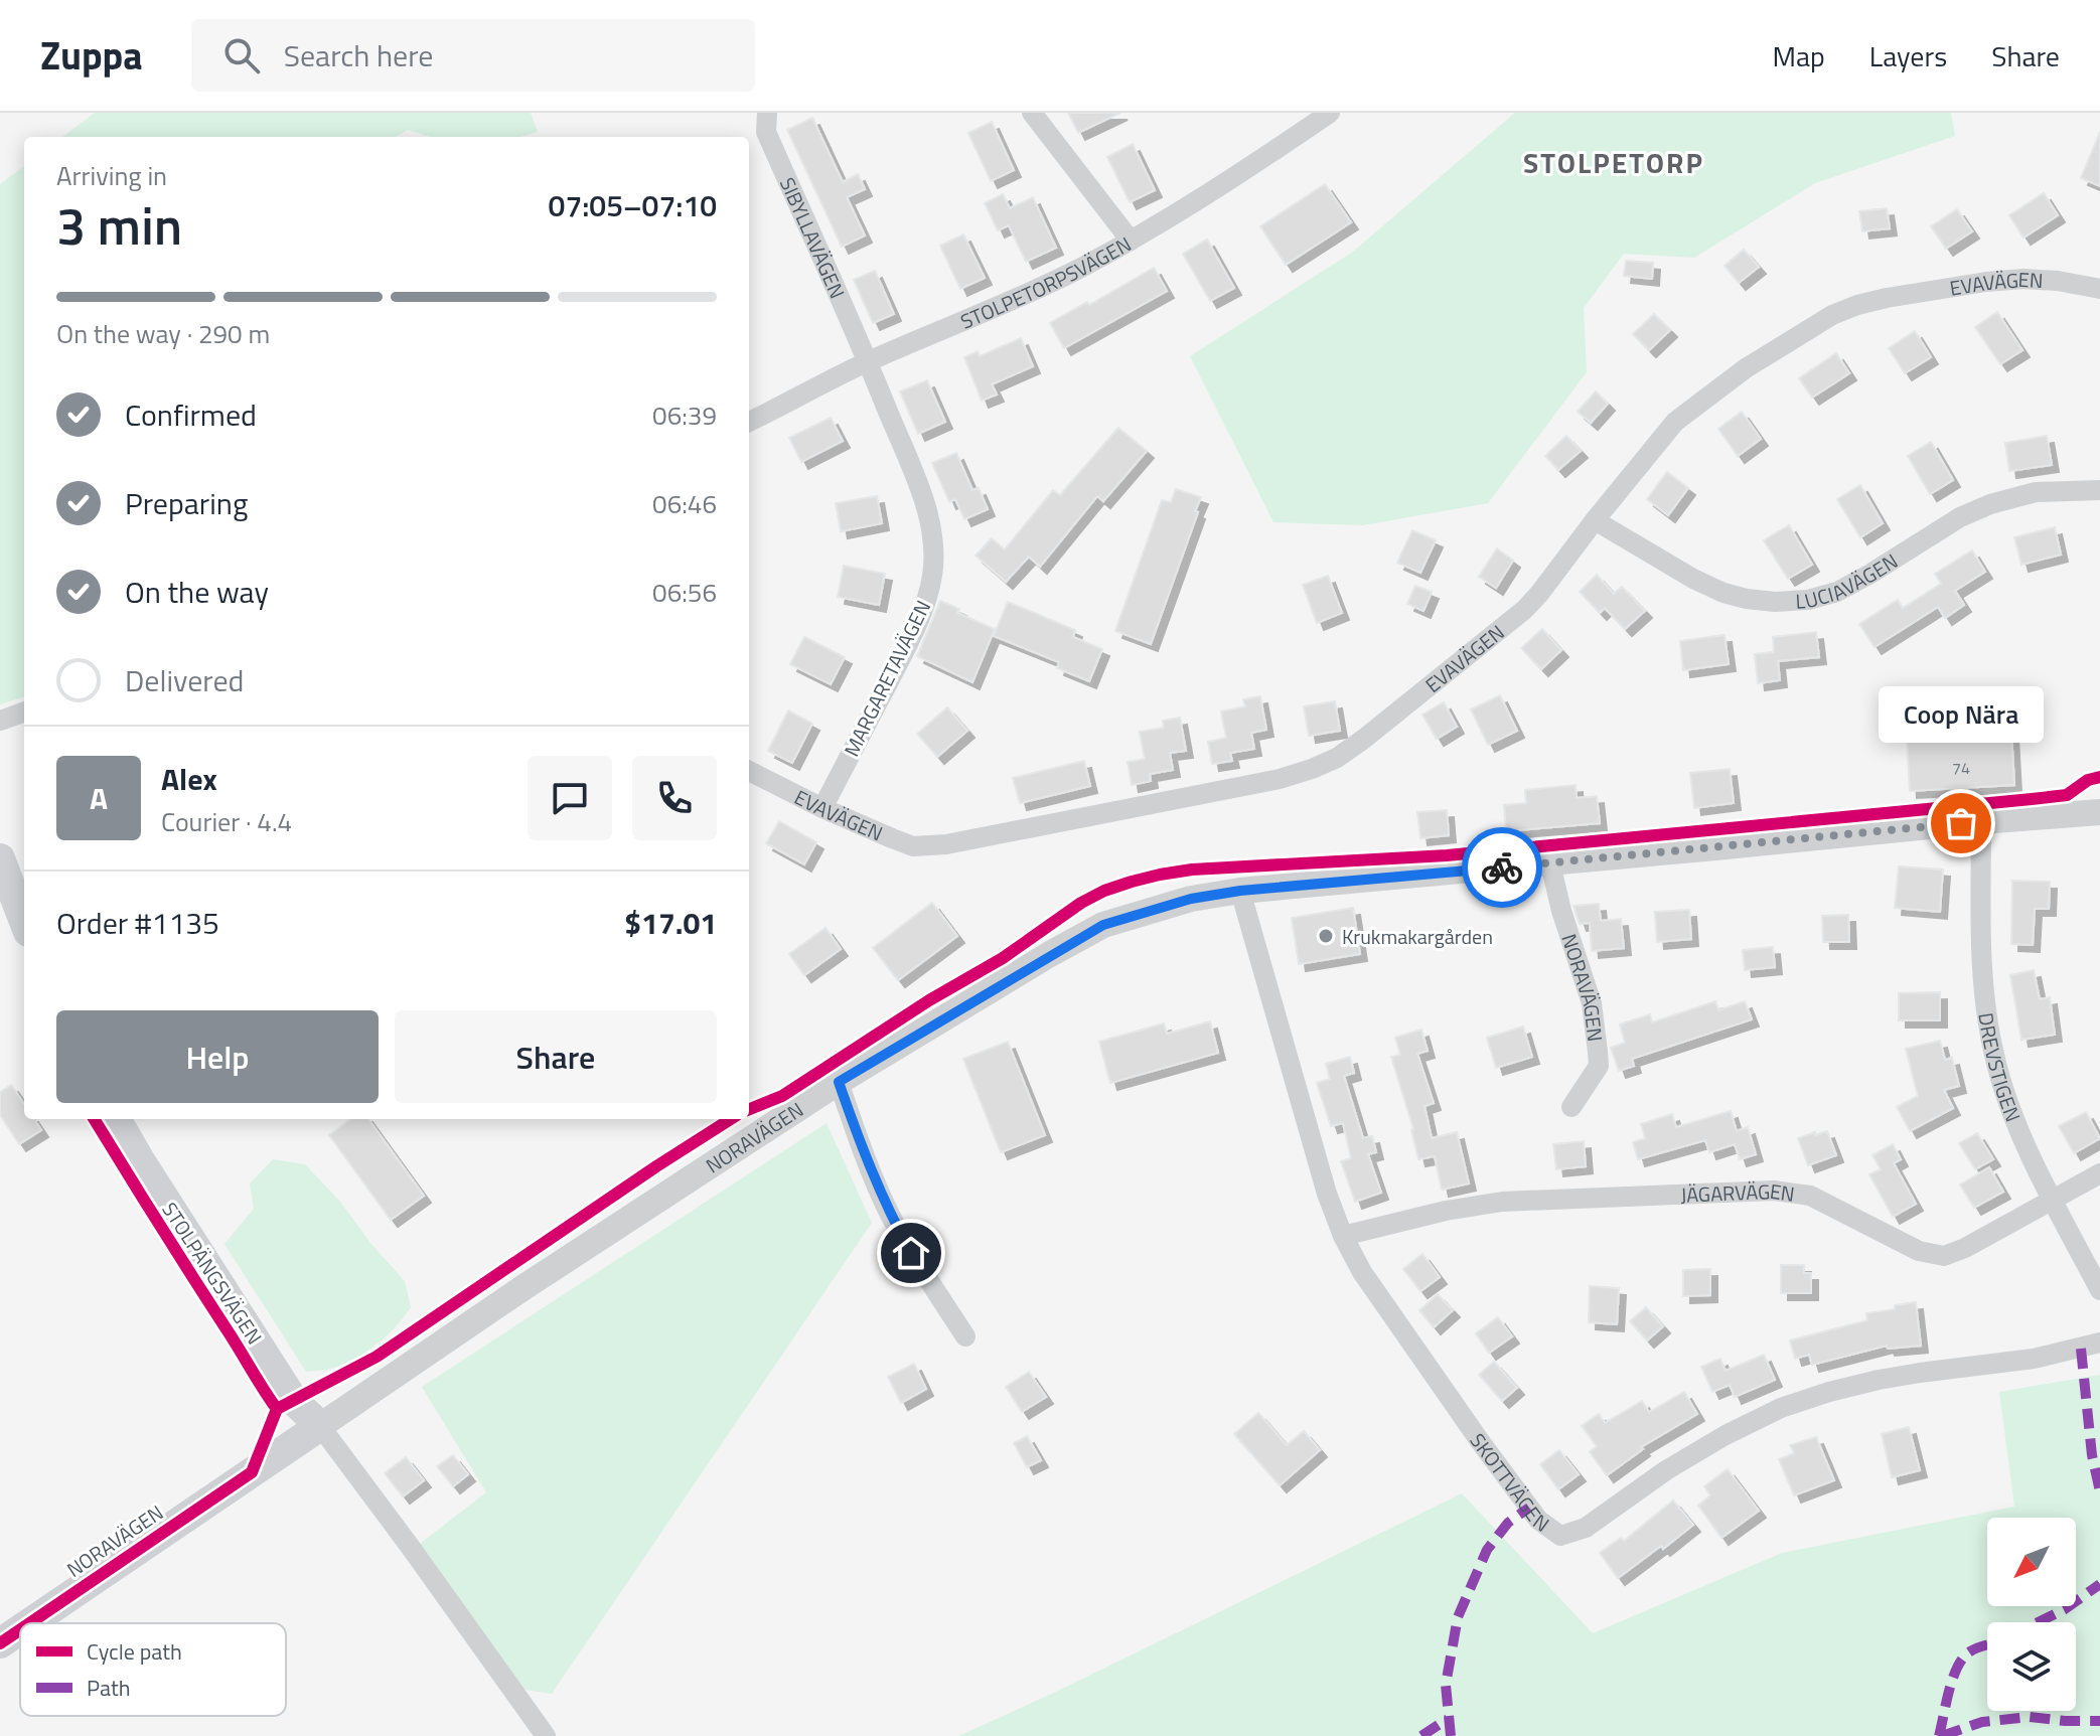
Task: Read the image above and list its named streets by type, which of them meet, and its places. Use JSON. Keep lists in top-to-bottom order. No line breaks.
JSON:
{"streets":{"main road":["NORAVÄGEN","STOLPÄNGSVÄGEN"],"street":["SIBYLLAVÄGEN","STOLPETORPSVÄGEN","EVAVÄGEN","LUCIAVÄGEN","MARGARETAVÄGEN","DREVSTIGEN","JÄGARVÄGEN","SKOTTVÄGEN"]},"crossings":[["SIBYLLAVÄGEN","STOLPETORPSVÄGEN"],["SIBYLLAVÄGEN","MARGARETAVÄGEN"],["STOLPETORPSVÄGEN","MARGARETAVÄGEN"],["EVAVÄGEN","LUCIAVÄGEN"],["EVAVÄGEN","MARGARETAVÄGEN"],["NORAVÄGEN","DREVSTIGEN"],["NORAVÄGEN","STOLPÄNGSVÄGEN"],["NORAVÄGEN","SKOTTVÄGEN"],["DREVSTIGEN","JÄGARVÄGEN"],["JÄGARVÄGEN","SKOTTVÄGEN"]],"districts":["STOLPETORP"],"places":["Coop Nära","Krukmakargården"],"house_numbers":["74"],"legend":["Cycle path","Path"],"north":"bottom left","page":{"header":"Zuppa","search":"Search here","nav":["Map","Layers","Share"],"heading":["3 min","Arriving in","07:05–07:10"],"panel":["Alex","Courier · 4.4","Order #1135","$17.01"],"bar":"On the way · 290 m","list":[["Confirmed","06:39"],["Preparing","06:46"],["On the way","06:56"],"Delivered"],"bubble":"Coop Nära","round":"A","buttons":["Help","Share"]}}
